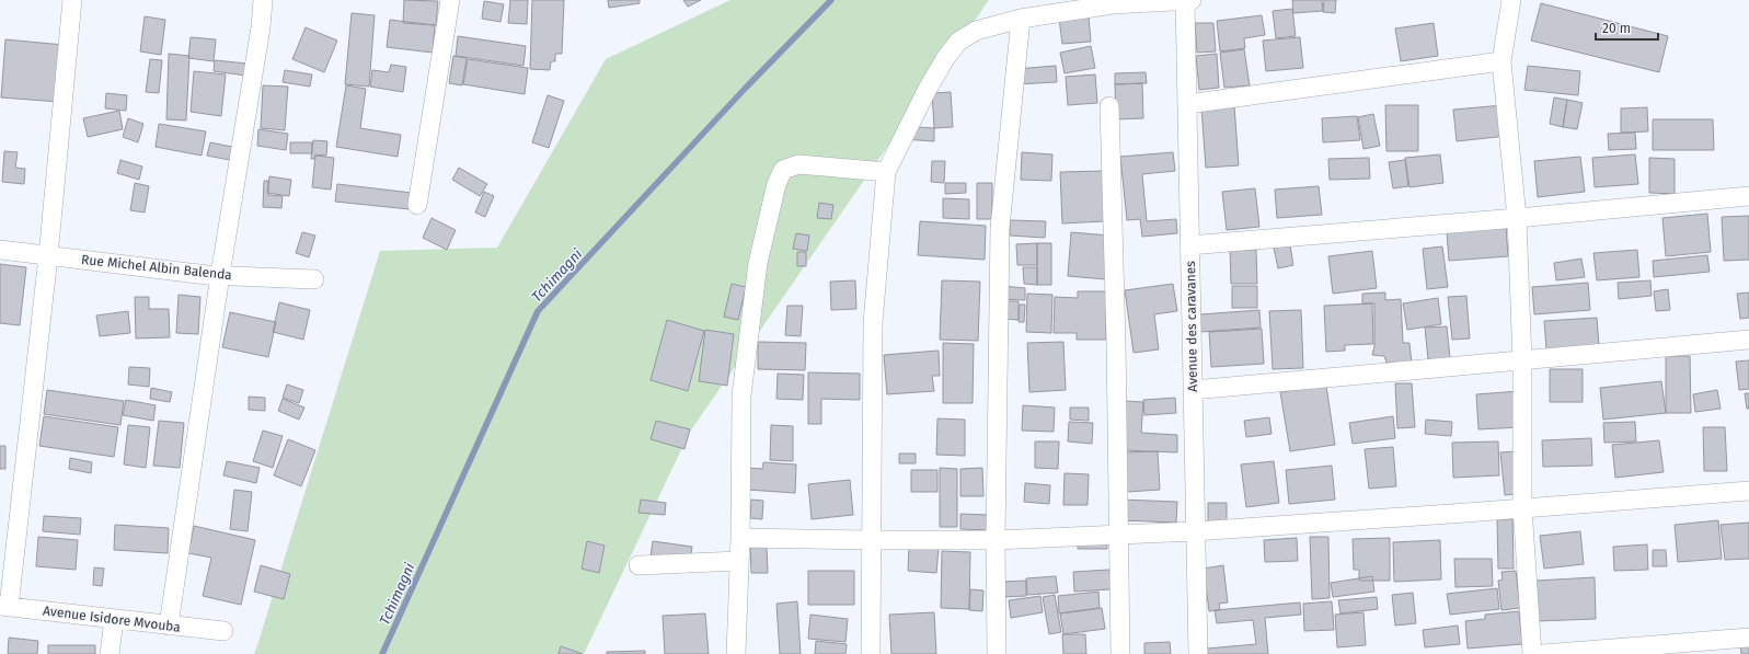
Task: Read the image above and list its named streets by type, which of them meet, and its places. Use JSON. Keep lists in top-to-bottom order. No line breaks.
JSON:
{"streets":{"street":["Rue Michel Albin Balenda","Avenue des caravanes","Avenue Isidore Mvouba"]},"water":["Tchimagni"],"scale_bar":"20 m"}
